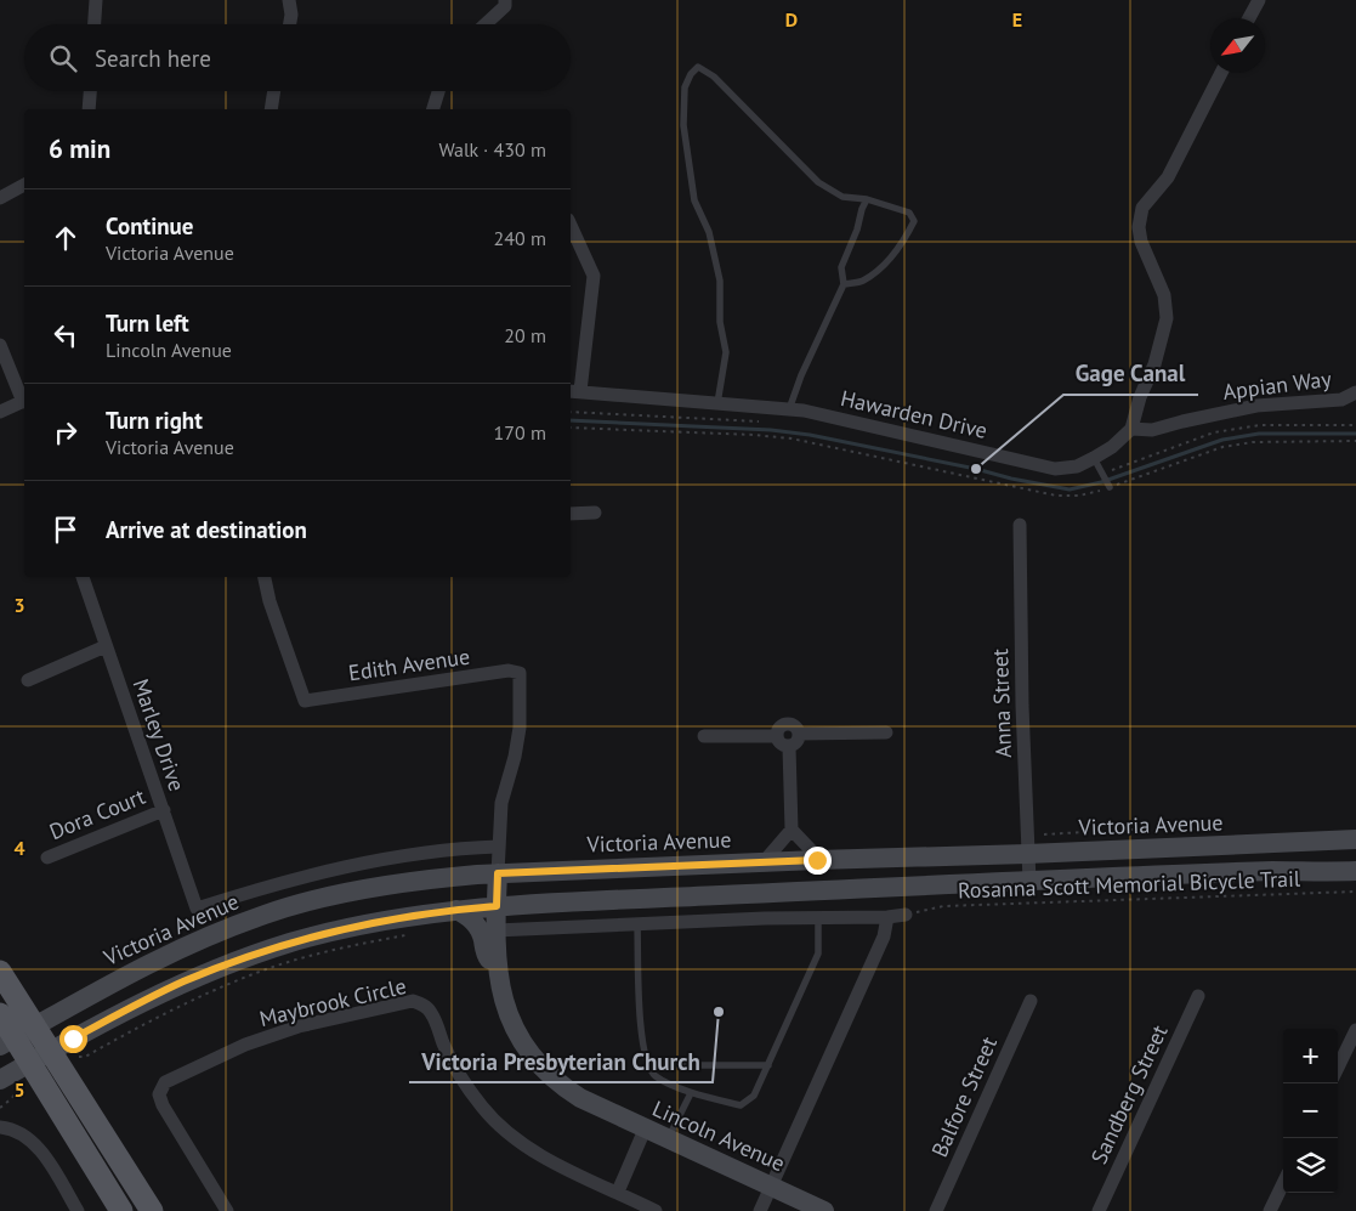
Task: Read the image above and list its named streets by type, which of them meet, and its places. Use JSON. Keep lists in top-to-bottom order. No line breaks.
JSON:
{"streets":{"main road":["Victoria Avenue","Lincoln Avenue"],"street":["Appian Way","Hawarden Drive","Edith Avenue","Anna Street","Marley Drive","Dora Court","Maybrook Circle","Sandberg Street","Balfore Street"],"path":["Rosanna Scott Memorial Bicycle Trail"]},"crossings":[["Appian Way","Hawarden Drive"],["Edith Avenue","Lincoln Avenue"],["Anna Street","Victoria Avenue"],["Marley Drive","Dora Court"],["Marley Drive","Lincoln Avenue"],["Victoria Avenue","Lincoln Avenue"]],"places":["Gage Canal","Victoria Presbyterian Church"],"north":"bottom left","page":{"search":"Search here","heading":["6 min","Walk · 430 m"],"list":[["Continue","Victoria Avenue","240 m"],["Turn left","Lincoln Avenue","20 m"],["Turn right","Victoria Avenue","170 m"],"Arrive at destination"],"map_buttons":["+","−"]},"grid":{"columns":["D","E"],"rows":["3","4","5"]}}
